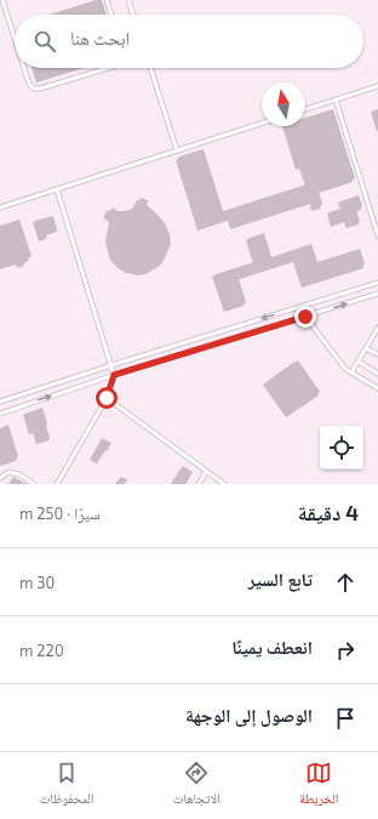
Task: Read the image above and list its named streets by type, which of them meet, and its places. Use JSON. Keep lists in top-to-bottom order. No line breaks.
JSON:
{"north":"top","page":{"search":"ابحث هنا","heading":["4 دقيقة","سيرًا · 250 m"],"list":[["تابع السير","30 m"],["انعطف يمينًا","220 m"],"الوصول إلى الوجهة"],"nav":["الخريطة","الاتجاهات","المحفوظات"]}}
